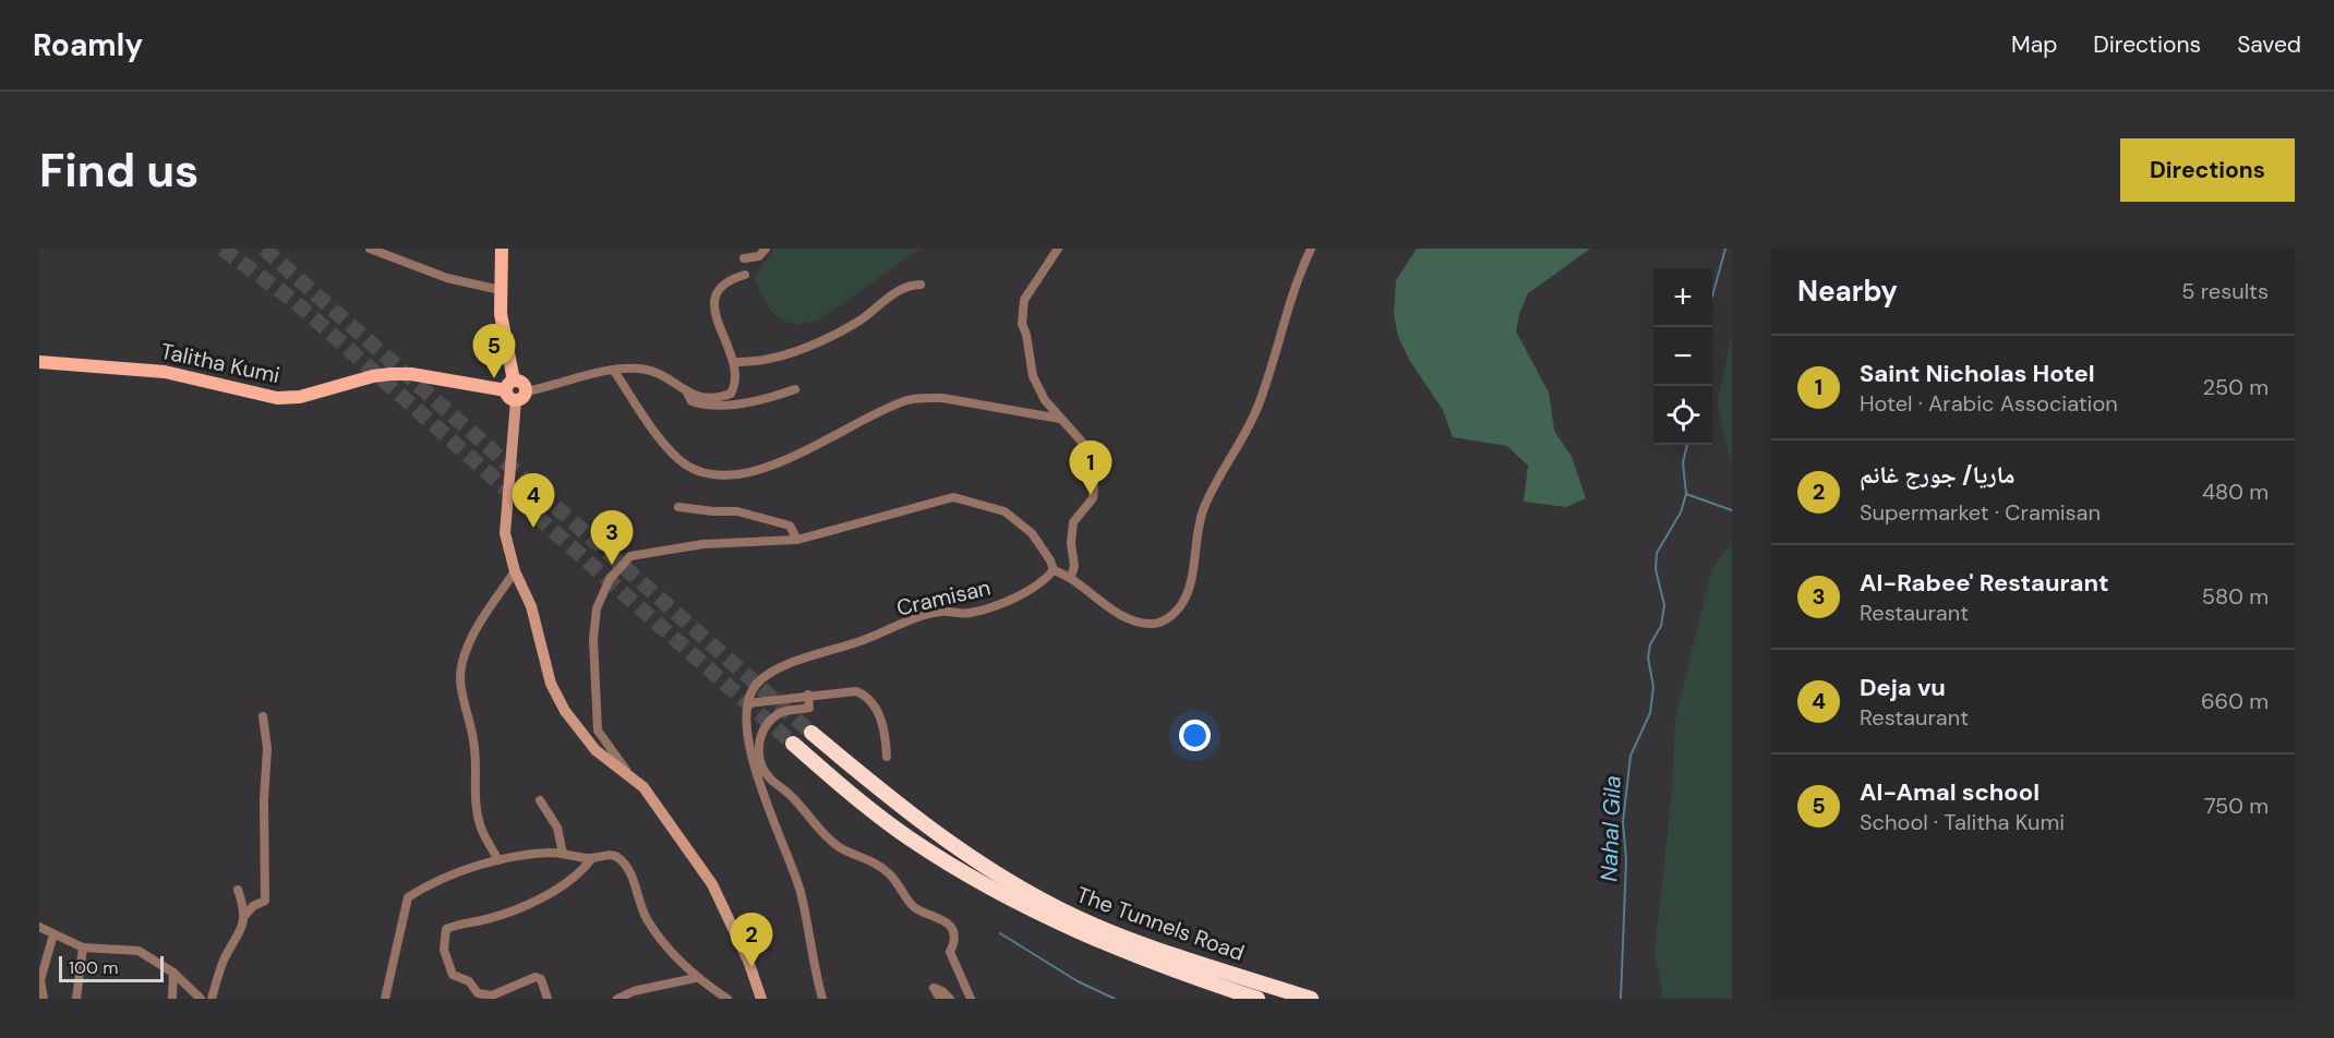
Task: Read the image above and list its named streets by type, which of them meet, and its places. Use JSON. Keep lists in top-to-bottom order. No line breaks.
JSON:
{"streets":{"highway":["The Tunnels Road"],"main road":["Talitha Kumi"],"street":["Cramisan"]},"water":["Nahal Gila"],"scale_bar":"100 m","page":{"header":"Roamly","nav":["Map","Directions","Saved"],"buttons":"Directions","title":"Find us","heading":["Nearby","5 results"],"map_buttons":["+","−"],"pins":["5","1","4","3","2"],"list":[{"mark":"1","name":"Saint Nicholas Hotel","note":"Hotel · Arabic Association","value":"250 m"},{"mark":"2","name":"ماريا/ جورج غانم","note":"Supermarket · Cramisan","value":"480 m"},{"mark":"3","name":"Al-Rabee' Restaurant","note":"Restaurant","value":"580 m"},{"mark":"4","name":"Deja vu","note":"Restaurant","value":"660 m"},{"mark":"5","name":"Al-Amal school","note":"School · Talitha Kumi","value":"750 m"}],"scale":"100 m"}}
